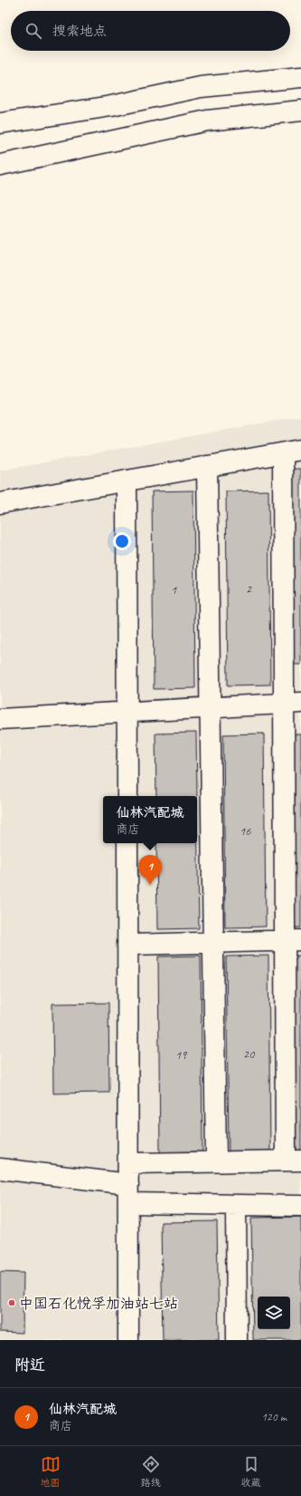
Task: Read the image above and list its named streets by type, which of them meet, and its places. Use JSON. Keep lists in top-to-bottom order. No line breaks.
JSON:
{"places":["中国石化悦孚加油站七站"],"house_numbers":["2","1","16","20","19"],"page":{"search":"搜索地点","popup":["仙林汽配城","商店"],"pins":"1","heading":"附近","list":[{"mark":"1","name":"仙林汽配城","note":"商店","value":"120 m"}],"nav":["地图","路线","收藏"]}}
